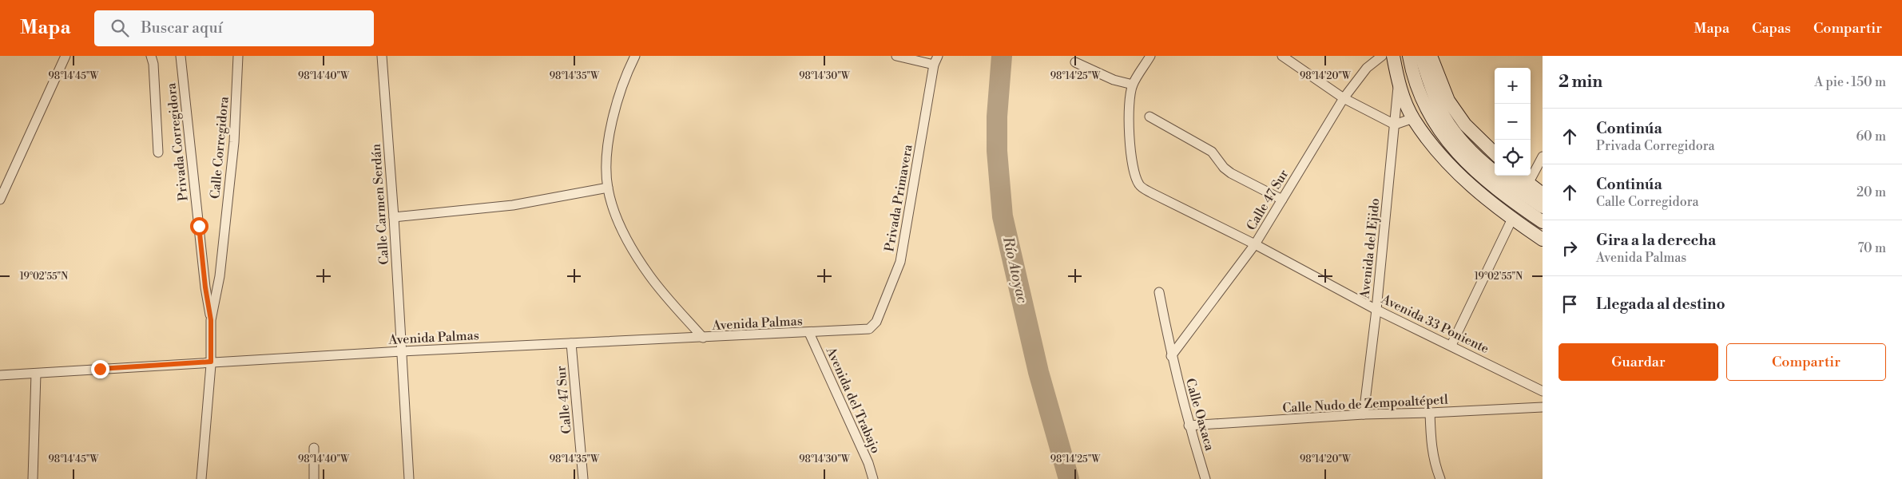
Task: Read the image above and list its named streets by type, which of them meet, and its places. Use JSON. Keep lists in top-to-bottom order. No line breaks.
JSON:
{"streets":{"street":["Privada Corregidora","Calle Corregidora","Privada Primavera","Calle 47 Sur","Calle Carmen Serdán","Avenida del Ejido","Avenida Palmas","Avenida 33 Poniente","Avenida del Trabajo","Calle Nudo de Zempoaltépetl","Calle Oaxaca"]},"crossings":[["Privada Corregidora","Calle Corregidora"],["Calle Corregidora","Avenida Palmas"],["Privada Primavera","Avenida Palmas"],["Calle 47 Sur","Avenida Palmas"],["Calle 47 Sur","Avenida 33 Poniente"],["Calle 47 Sur","Calle Oaxaca"],["Calle Carmen Serdán","Avenida Palmas"],["Avenida del Ejido","Avenida 33 Poniente"],["Avenida del Ejido","Calle Nudo de Zempoaltépetl"],["Avenida Palmas","Avenida del Trabajo"],["Calle Nudo de Zempoaltépetl","Calle Oaxaca"]],"water":["Río Atoyac"],"page":{"header":"Mapa","search":"Buscar aquí","nav":["Mapa","Capas","Compartir"],"heading":["2 min","A pie · 150 m"],"map_buttons":["+","−"],"list":[["Continúa","Privada Corregidora","60 m"],["Continúa","Calle Corregidora","20 m"],["Gira a la derecha","Avenida Palmas","70 m"],"Llegada al destino"],"buttons":["Guardar","Compartir"]},"coordinates":["98°14'45\"W","98°14'40\"W","98°14'35\"W","98°14'30\"W","98°14'25\"W","98°14'20\"W","19°02'55\"N"]}
